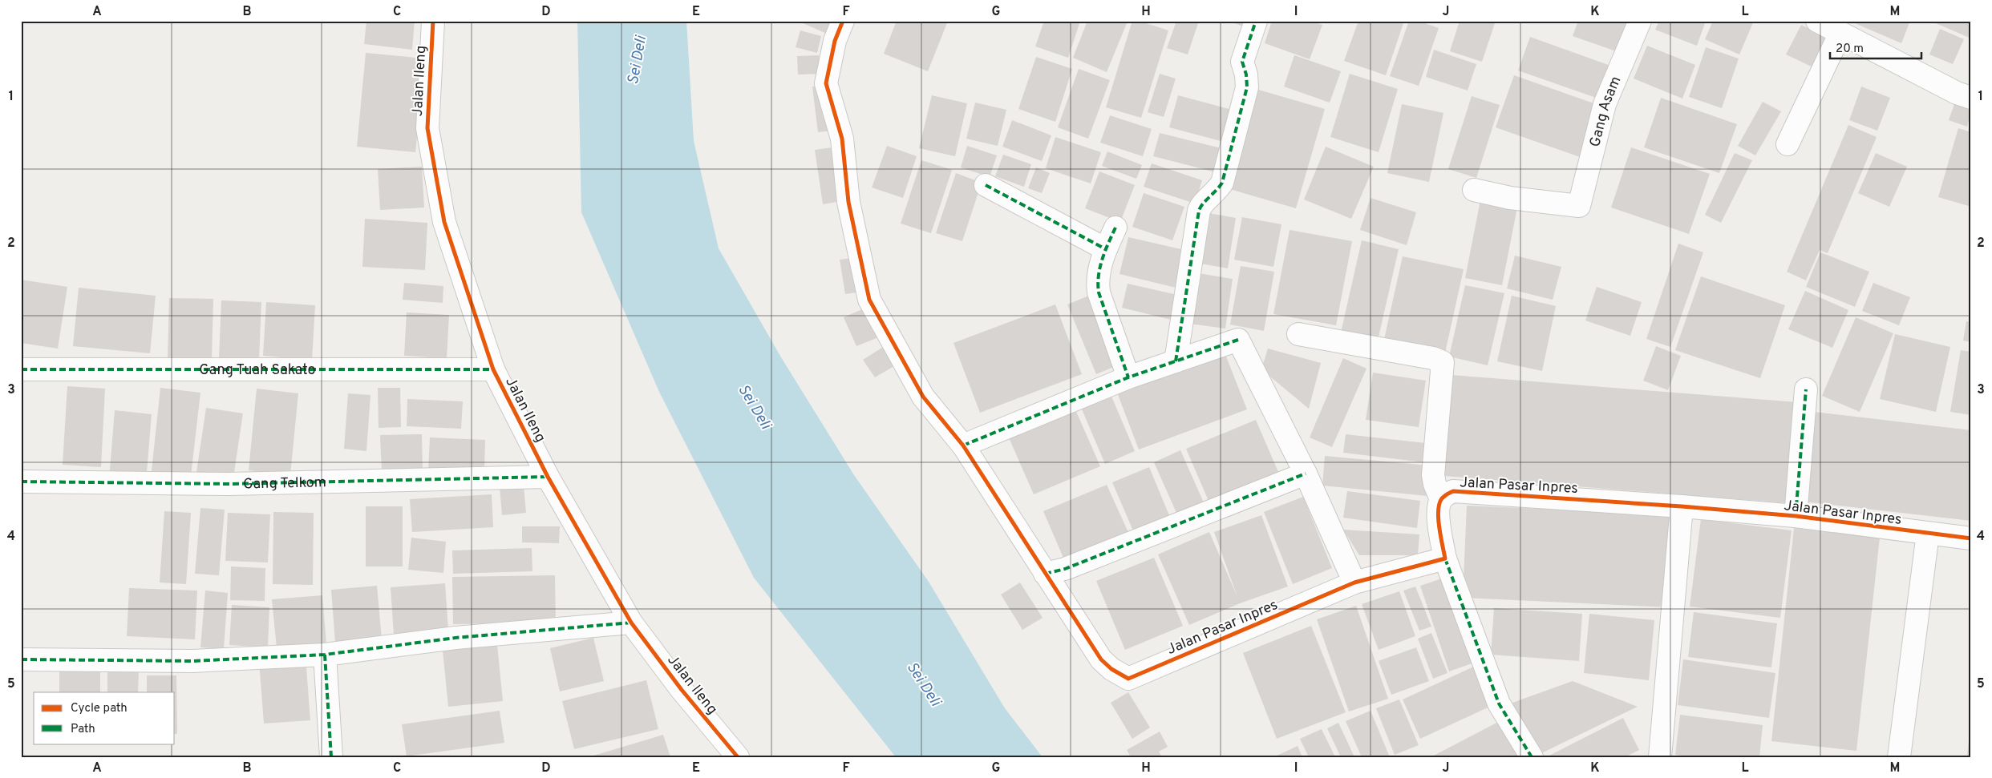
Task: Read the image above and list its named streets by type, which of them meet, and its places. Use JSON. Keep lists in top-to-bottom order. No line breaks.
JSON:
{"streets":{"street":["Jalan Ileng","Gang Asam","Gang Tuah Sakato","Gang Telkom","Jalan Pasar Inpres"]},"crossings":[["Jalan Ileng","Gang Tuah Sakato"],["Jalan Ileng","Gang Telkom"]],"water":["Sei Deli"],"legend":["Cycle path","Path"],"scale_bar":"20 m","grid":{"columns":["A","B","C","D","E","F","G","H","I","J","K","L","M"],"rows":["1","2","3","4","5"]}}
